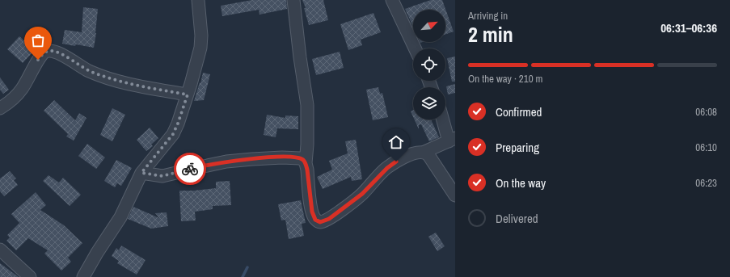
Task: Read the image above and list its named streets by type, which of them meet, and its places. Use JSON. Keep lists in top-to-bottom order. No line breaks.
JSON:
{"north":"top right","page":{"heading":["2 min","Arriving in","06:31–06:36"],"bar":"On the way · 210 m","list":[["Confirmed","06:08"],["Preparing","06:10"],["On the way","06:23"],"Delivered"]}}
